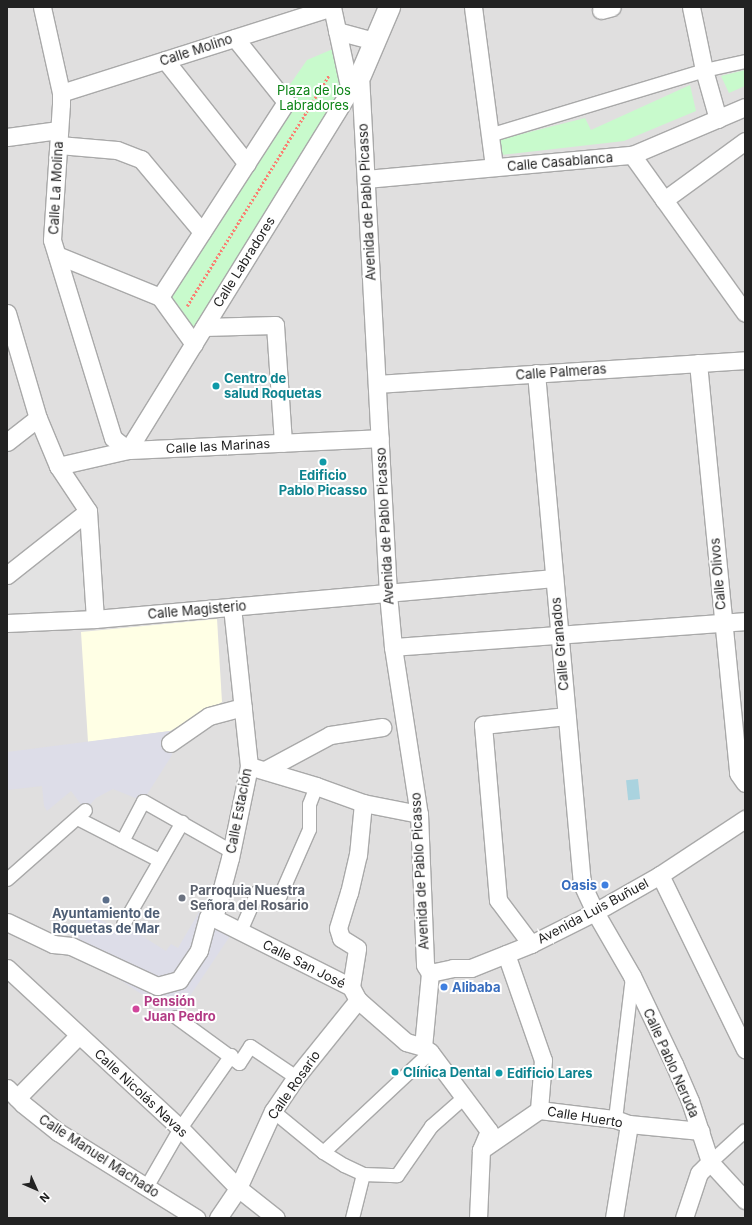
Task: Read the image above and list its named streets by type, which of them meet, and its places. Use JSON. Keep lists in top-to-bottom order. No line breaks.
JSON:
{"streets":{"street":["Calle Molino","Calle Casablanca","Calle La Molina","Avenida de Pablo Picasso","Calle Labradores","Calle Palmeras","Calle las Marinas","Calle Olivos","Calle Magisterio","Calle Granados","Calle Estación","Avenida Luis Buñuel","Calle San José","Calle Pablo Neruda","Calle Rosario","Calle Nicolás Navas","Calle Huerto","Calle Manuel Machado"]},"crossings":[["Calle Molino","Calle La Molina"],["Calle Casablanca","Avenida de Pablo Picasso"],["Calle La Molina","Calle Labradores"],["Calle La Molina","Calle las Marinas"],["Avenida de Pablo Picasso","Calle Labradores"],["Avenida de Pablo Picasso","Calle Palmeras"],["Avenida de Pablo Picasso","Calle las Marinas"],["Avenida de Pablo Picasso","Calle Magisterio"],["Avenida de Pablo Picasso","Avenida Luis Buñuel"],["Avenida de Pablo Picasso","Calle San José"],["Calle Labradores","Calle las Marinas"],["Calle Palmeras","Calle Olivos"],["Calle Palmeras","Calle Granados"],["Calle Magisterio","Calle Granados"],["Calle Magisterio","Calle Estación"],["Calle Granados","Avenida Luis Buñuel"],["Calle Granados","Calle Pablo Neruda"],["Calle Estación","Calle San José"],["Avenida Luis Buñuel","Calle Pablo Neruda"],["Calle San José","Calle Rosario"],["Calle Pablo Neruda","Calle Huerto"],["Calle Rosario","Calle Nicolás Navas"]],"parks":["Plaza de los Labradores"],"places":["Centro de salud Roquetas","Edificio Pablo Picasso","Oasis","Parroquia Nuestra Señora del Rosario","Ayuntamiento de Roquetas de Mar","Alibaba","Pensión Juan Pedro","Clínica Dental","Edificio Lares"],"north":"bottom right"}
